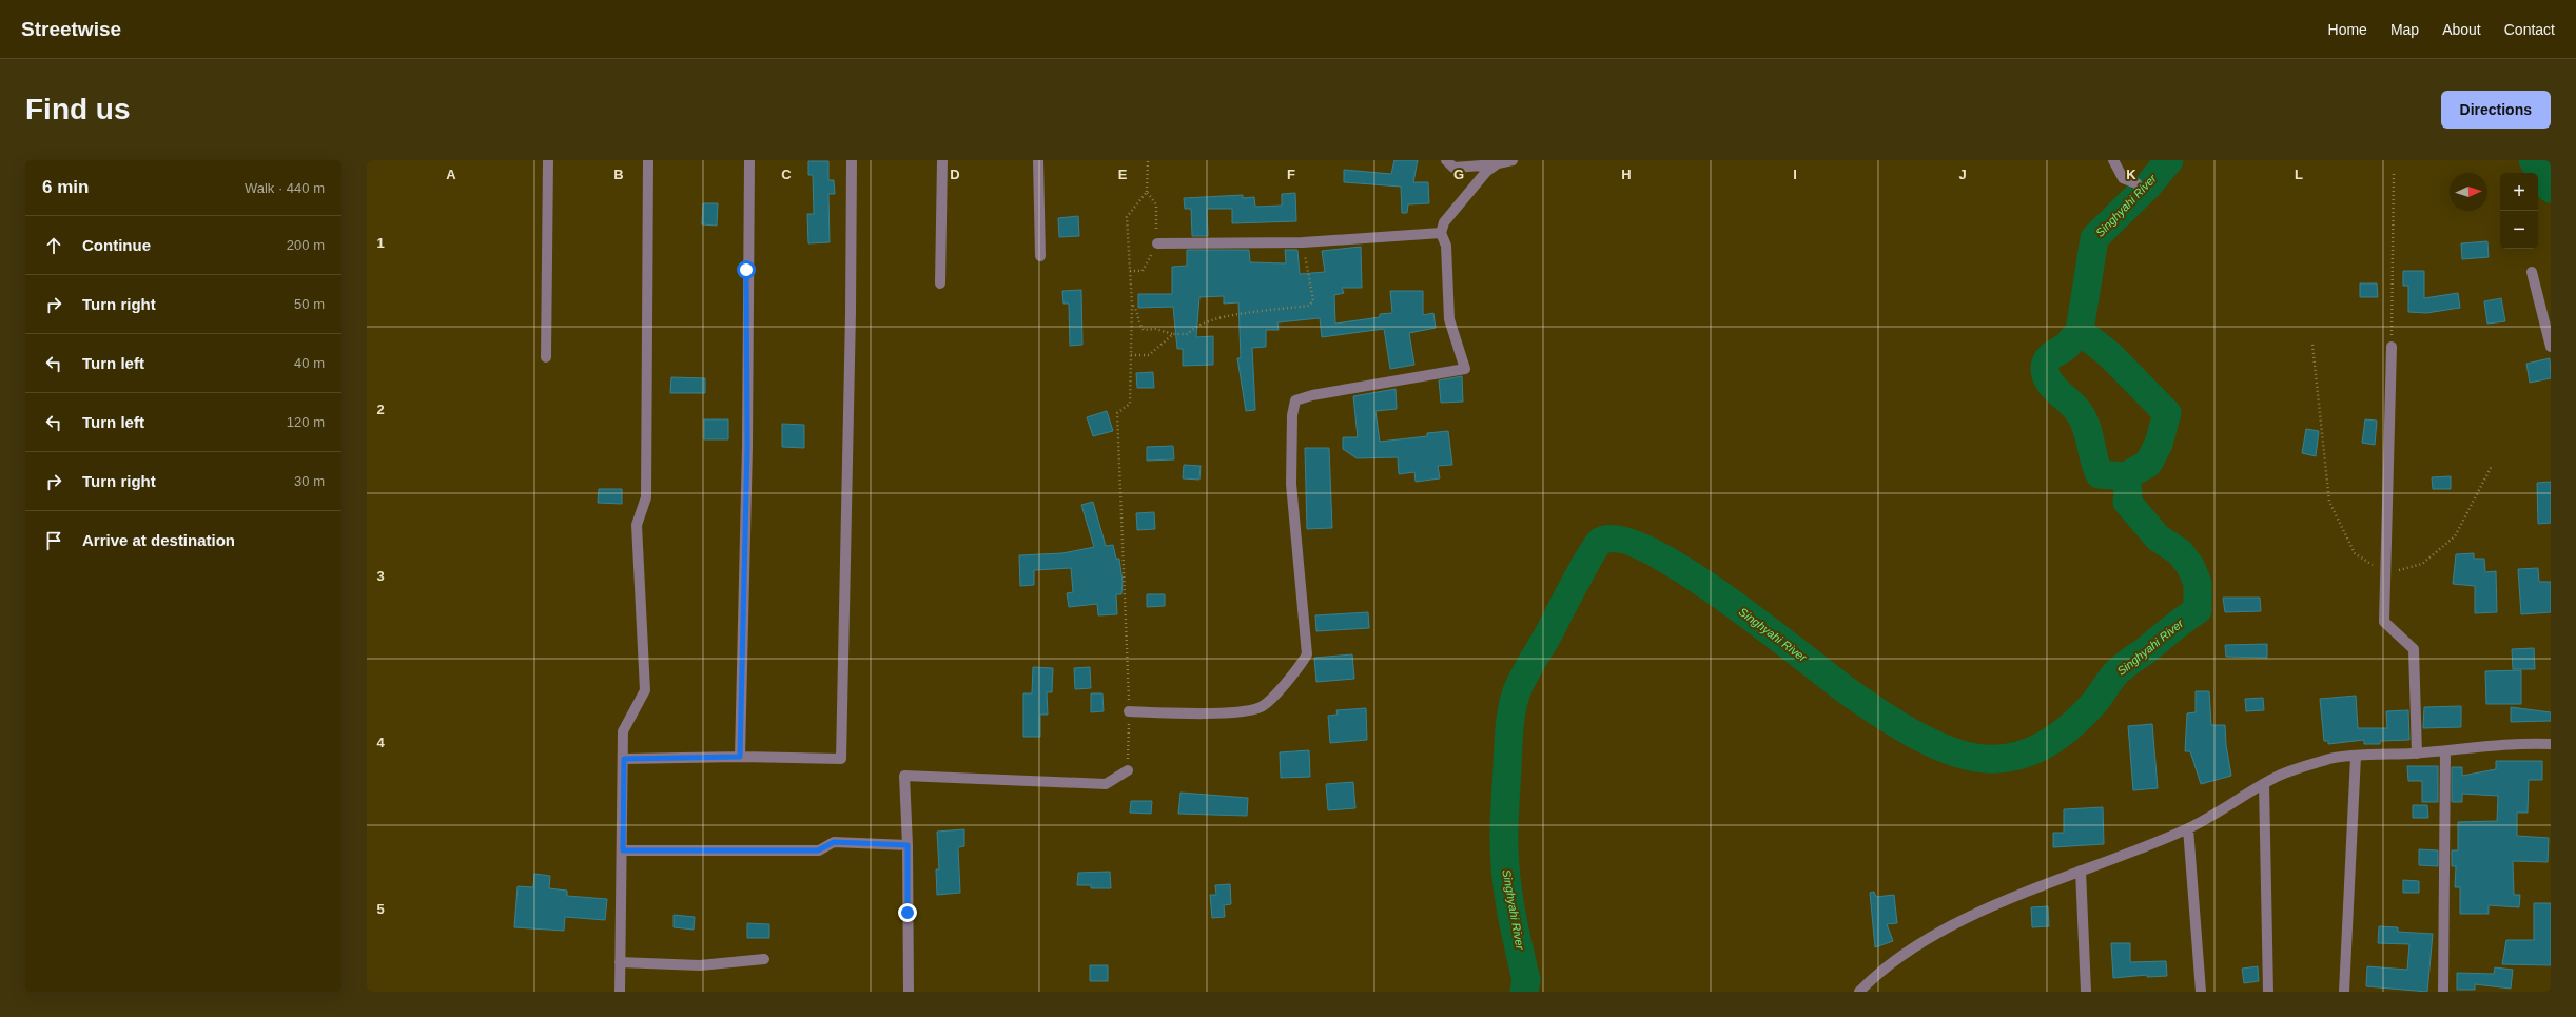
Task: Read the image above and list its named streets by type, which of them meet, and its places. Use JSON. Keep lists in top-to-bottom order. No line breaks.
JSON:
{"water":["Singhyahi River"],"north":"right","page":{"header":"Streetwise","nav":["Home","Map","About","Contact"],"buttons":"Directions","title":"Find us","heading":["6 min","Walk · 440 m"],"map_buttons":["+","−"],"list":[["Continue","200 m"],["Turn right","50 m"],["Turn left","40 m"],["Turn left","120 m"],["Turn right","30 m"],"Arrive at destination"]},"grid":{"columns":["A","B","C","D","E","F","G","H","I","J","K","L"],"rows":["1","2","3","4","5"]}}
